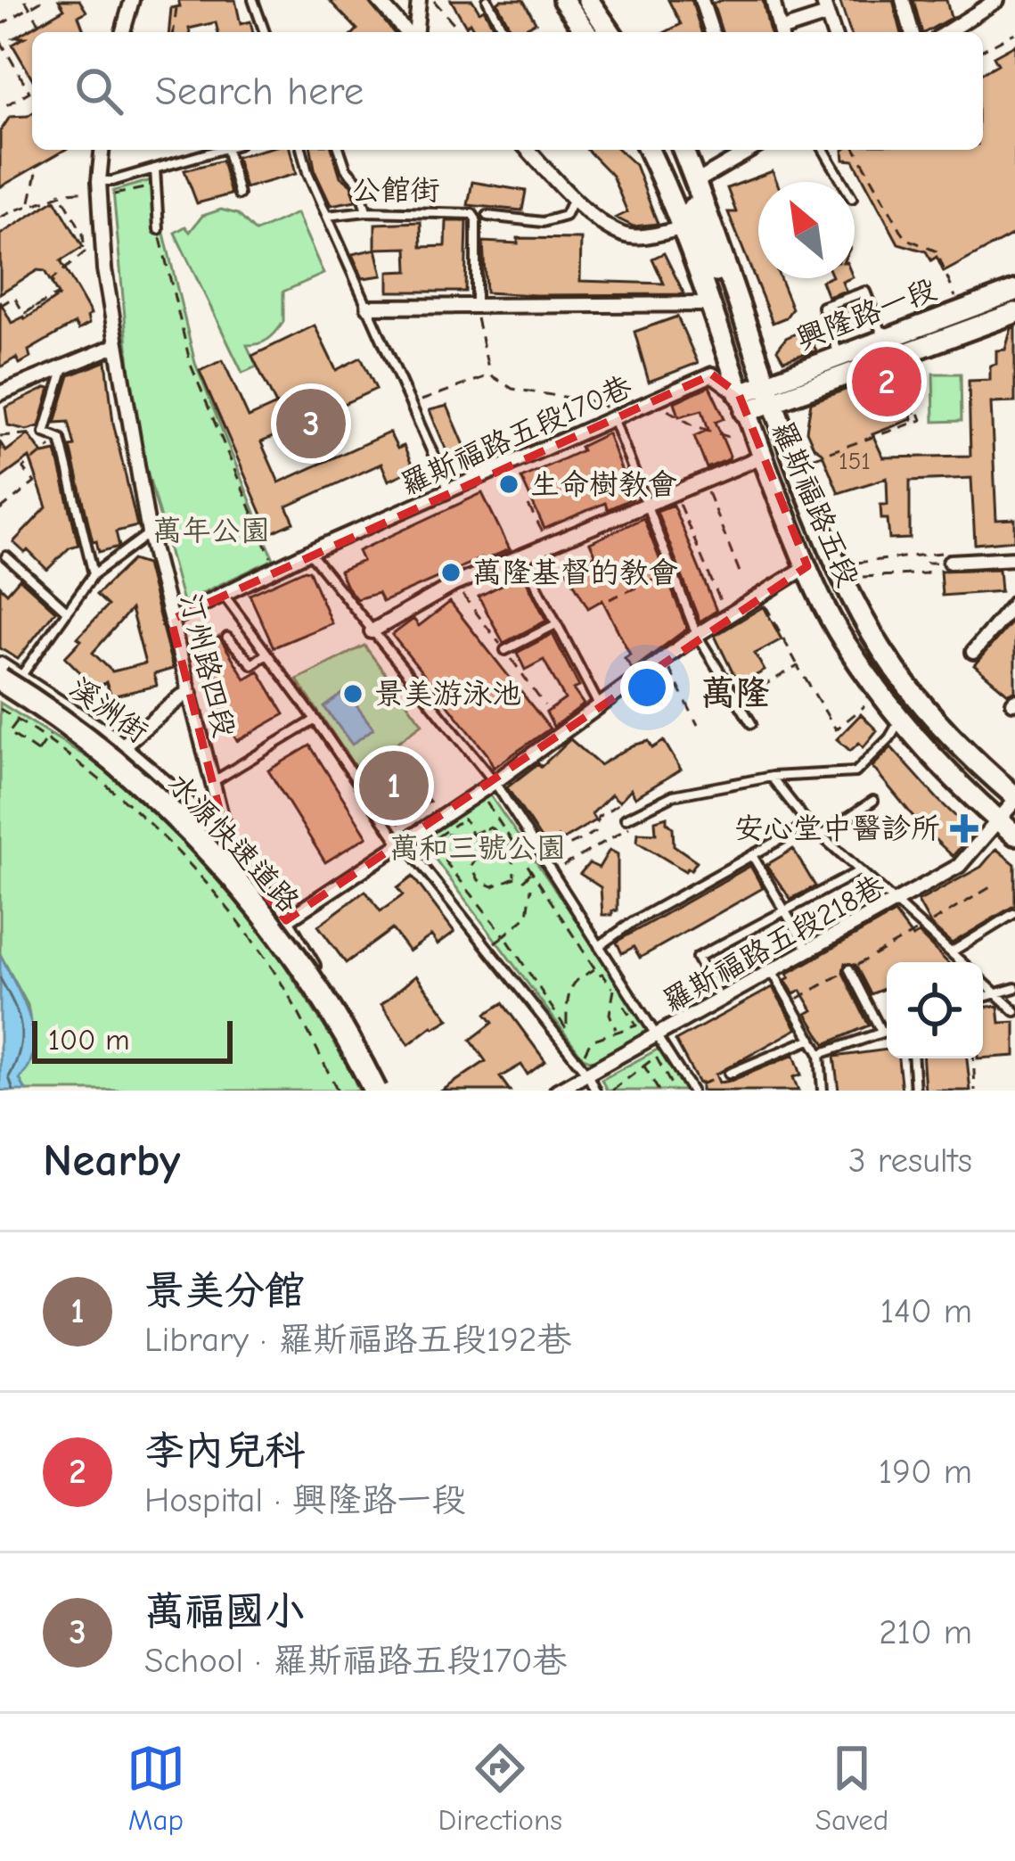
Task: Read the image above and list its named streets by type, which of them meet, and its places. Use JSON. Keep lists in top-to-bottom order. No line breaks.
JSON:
{"streets":{"highway":["水源快速道路"],"main road":["興隆路一段","羅斯福路五段"],"street":["羅斯福路五段170巷","汀州路四段","溪洲街","羅斯福路五段218巷"],"lane":["公館街"]},"crossings":[["公館街","羅斯福路五段170巷"],["興隆路一段","羅斯福路五段170巷"],["興隆路一段","羅斯福路五段"],["羅斯福路五段170巷","羅斯福路五段"],["羅斯福路五段170巷","汀州路四段"],["羅斯福路五段","羅斯福路五段218巷"],["汀州路四段","溪洲街"],["溪洲街","水源快速道路"]],"districts":["萬隆"],"parks":["萬年公園","萬和三號公園"],"places":{"other":["生命樹教會","萬隆基督的教會","景美游泳池"],"health":["安心堂中醫診所"]},"house_numbers":["151"],"scale_bar":"100 m","north":"top left","page":{"search":"Search here","pins":["2","3","1"],"scale":"100 m","heading":["Nearby","3 results"],"list":[{"mark":"1","name":"景美分館","note":"Library · 羅斯福路五段192巷","value":"140 m"},{"mark":"2","name":"李內兒科","note":"Hospital · 興隆路一段","value":"190 m"},{"mark":"3","name":"萬福國小","note":"School · 羅斯福路五段170巷","value":"210 m"}],"nav":["Map","Directions","Saved"]}}
